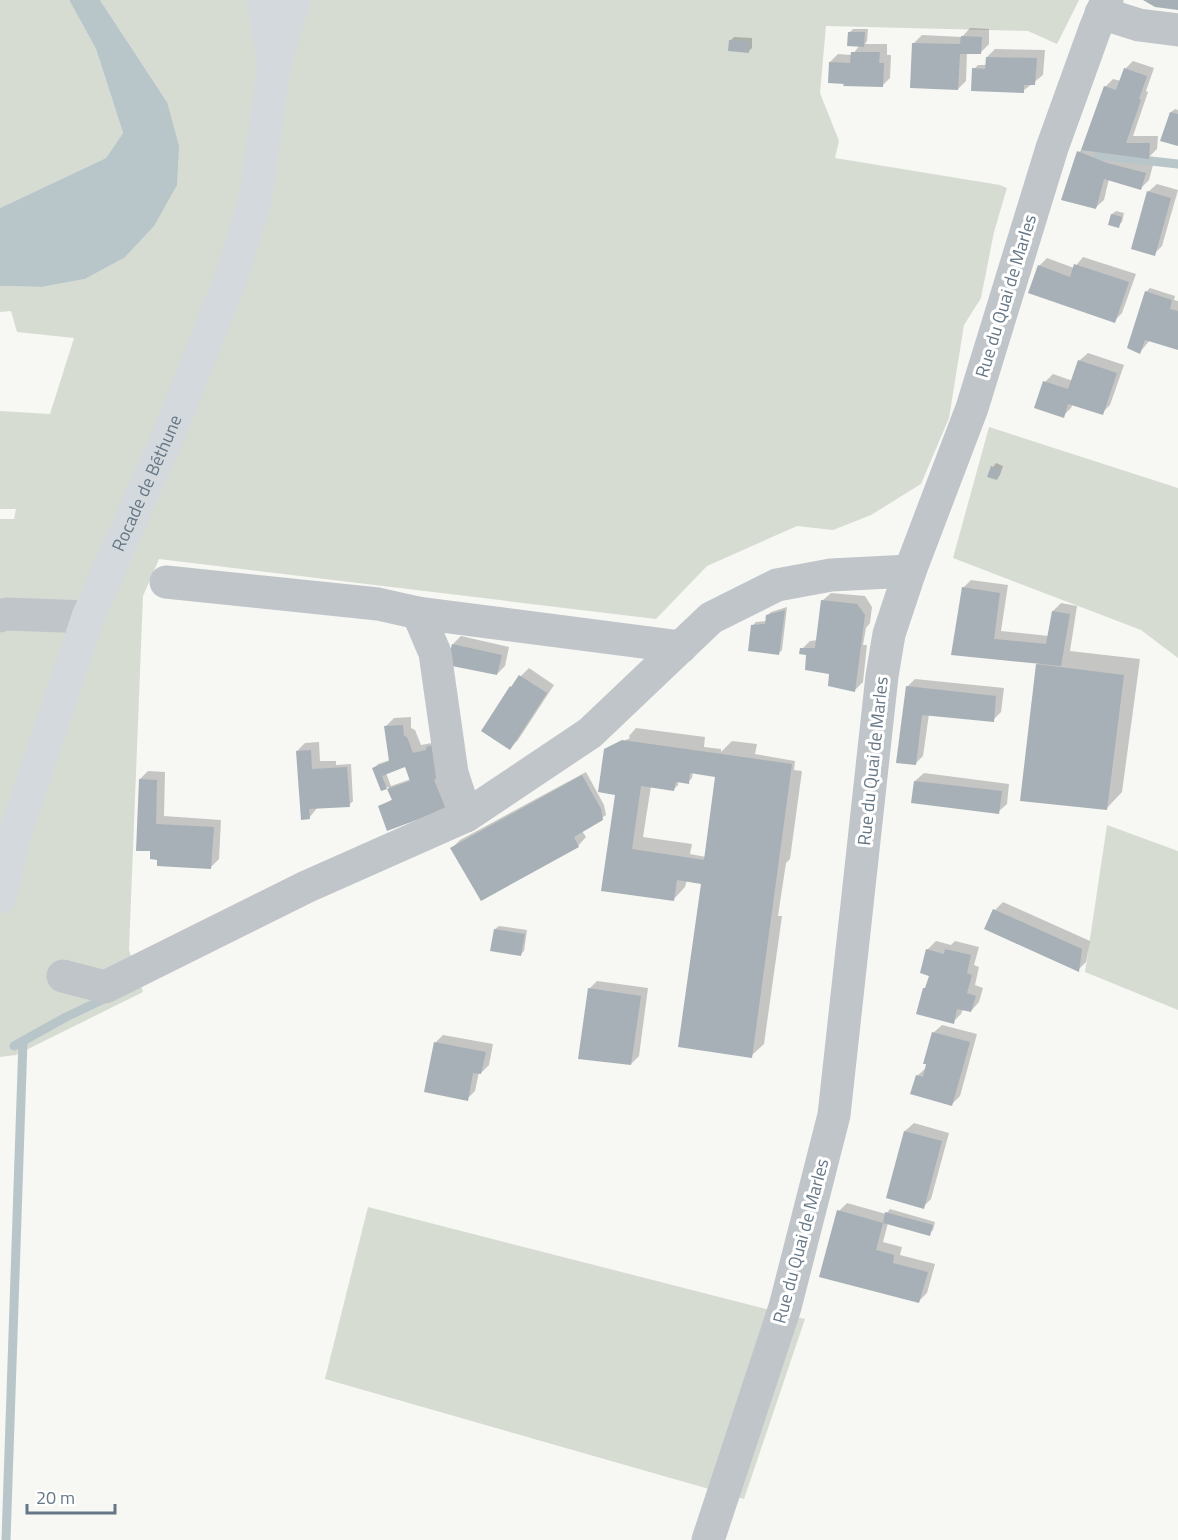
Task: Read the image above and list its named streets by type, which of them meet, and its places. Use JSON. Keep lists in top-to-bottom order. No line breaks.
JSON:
{"streets":{"main road":["Rocade de Béthune"],"street":["Rue du Quai de Marles"]},"scale_bar":"20 m"}
